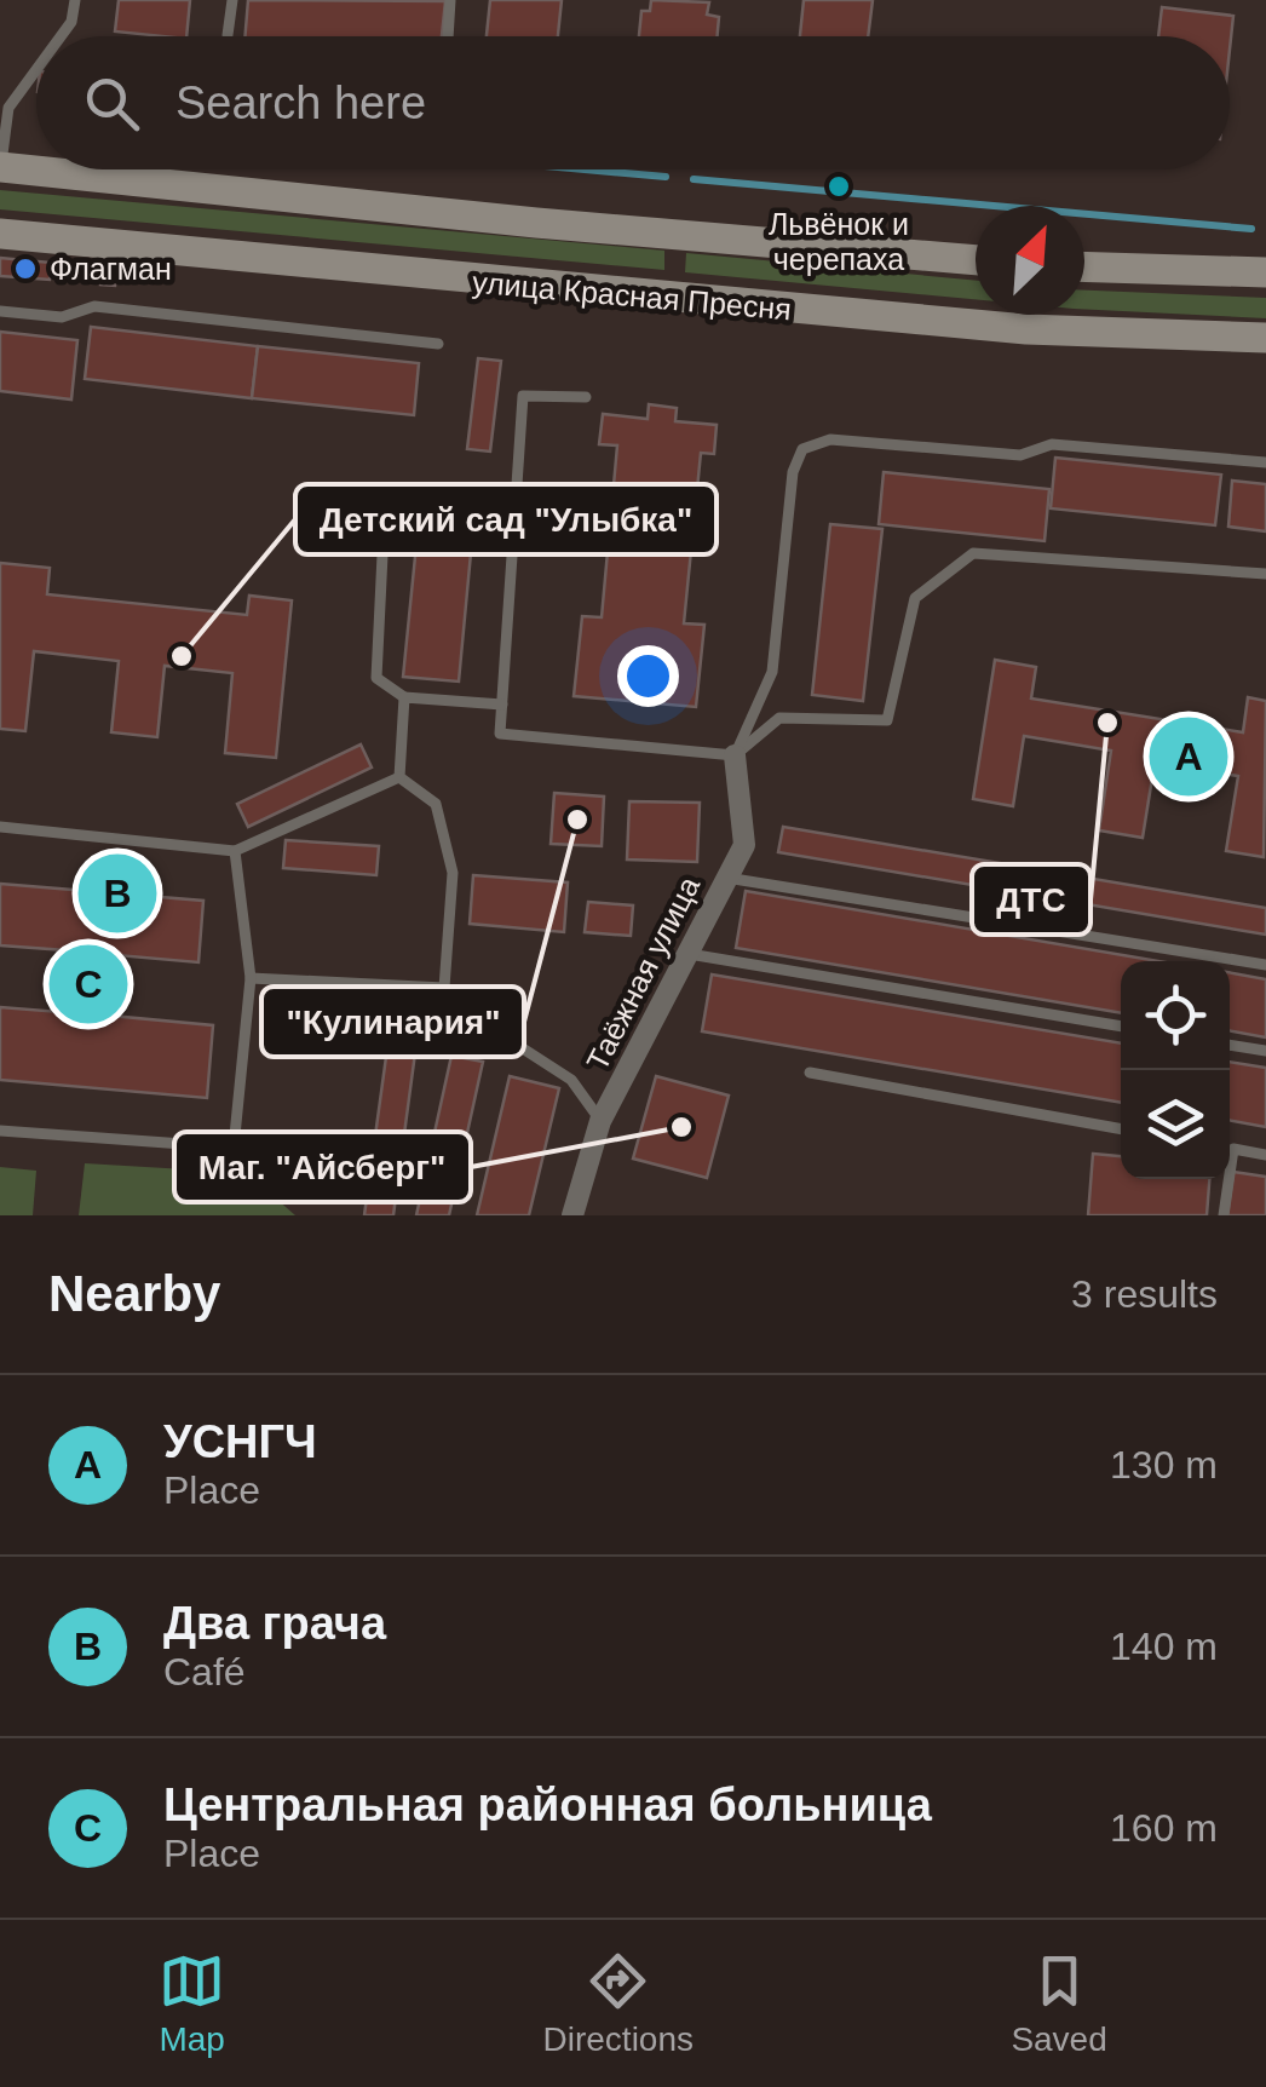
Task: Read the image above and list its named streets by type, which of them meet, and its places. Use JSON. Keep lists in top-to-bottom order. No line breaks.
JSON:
{"streets":{"street":["улица Красная Пресня","Таёжная улица"]},"places":["Львёнок и черепаха","Флагман","Детский сад \"Улыбка\"","ДТС","\"Кулинария\"","Маг. \"Айсберг\""],"north":"top right","page":{"search":"Search here","pins":["A","B","C"],"heading":["Nearby","3 results"],"list":[{"mark":"A","name":"УСНГЧ","note":"Place","value":"130 m"},{"mark":"B","name":"Два грача","note":"Café","value":"140 m"},{"mark":"C","name":"Центральная районная больница","note":"Place","value":"160 m"}],"nav":["Map","Directions","Saved"]}}
